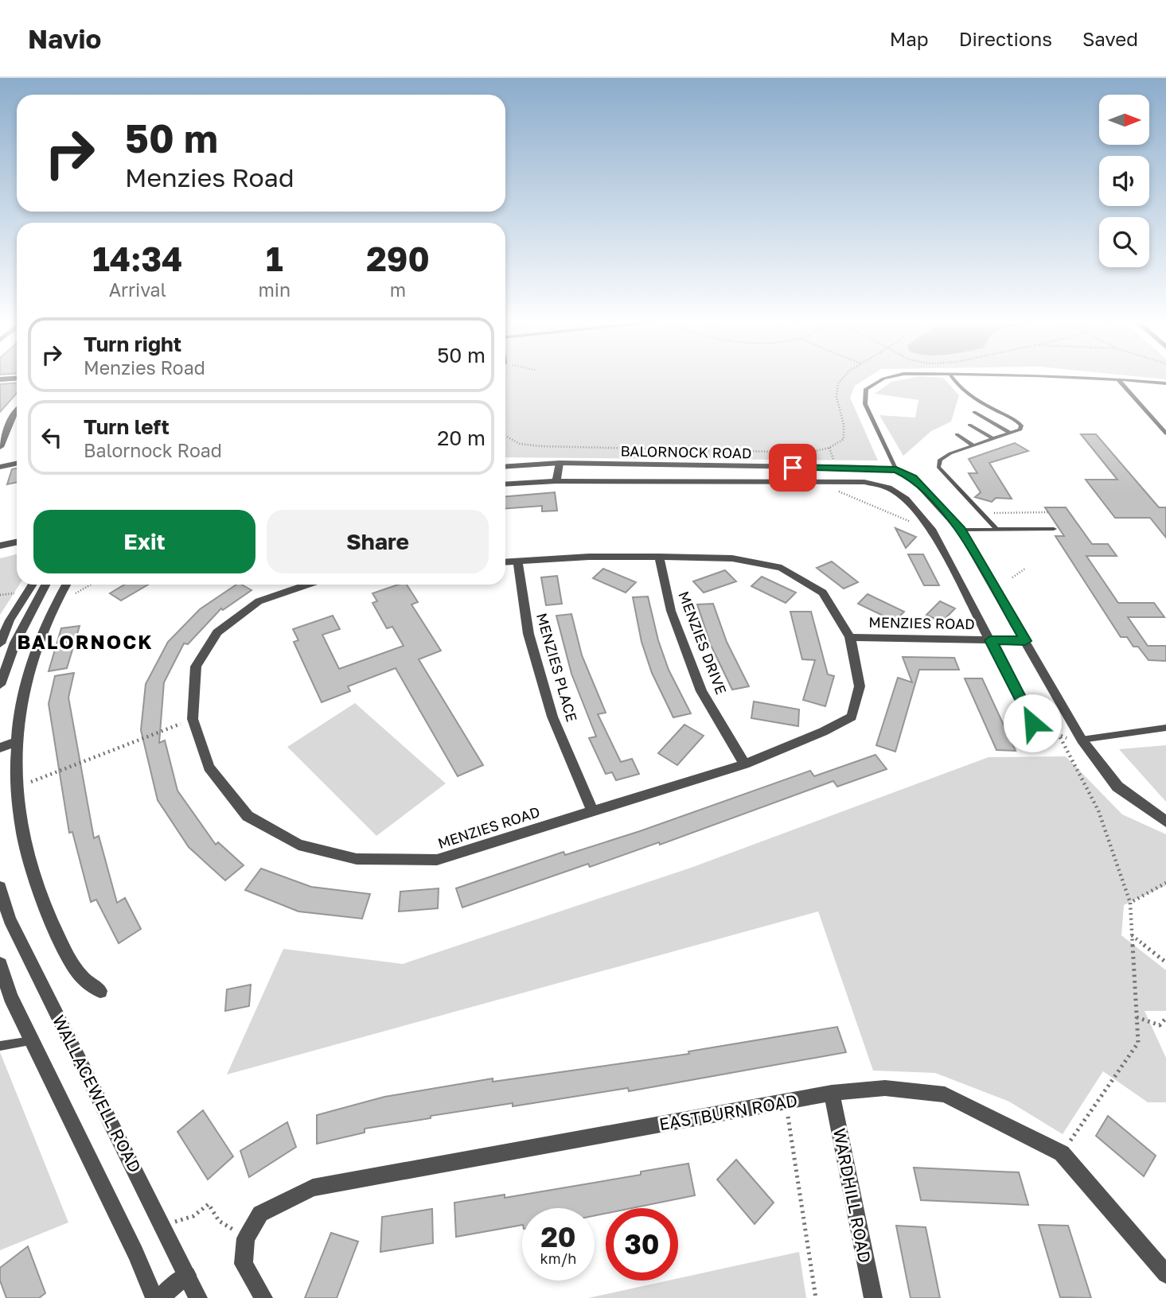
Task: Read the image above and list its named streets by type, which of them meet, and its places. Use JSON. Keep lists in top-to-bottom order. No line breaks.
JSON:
{"streets":{"street":["BALORNOCK ROAD","MENZIES ROAD","MENZIES DRIVE","MENZIES PLACE","WALLACEWELL ROAD","EASTBURN ROAD","WARDHILL ROAD"]},"crossings":[["MENZIES ROAD","MENZIES DRIVE"],["MENZIES ROAD","MENZIES PLACE"],["EASTBURN ROAD","WARDHILL ROAD"]],"districts":["BALORNOCK"],"north":"right","page":{"header":"Navio","nav":["Map","Directions","Saved"],"turn":["50 m","Menzies Road"],"eta":["14:34","Arrival","1","min","290","m"],"list":[{"name":"Turn right","note":"Menzies Road","value":"50 m"},{"name":"Turn left","note":"Balornock Road","value":"20 m"}],"buttons":["Exit","Share"],"speed":"20 km/h","limit":"30"}}
